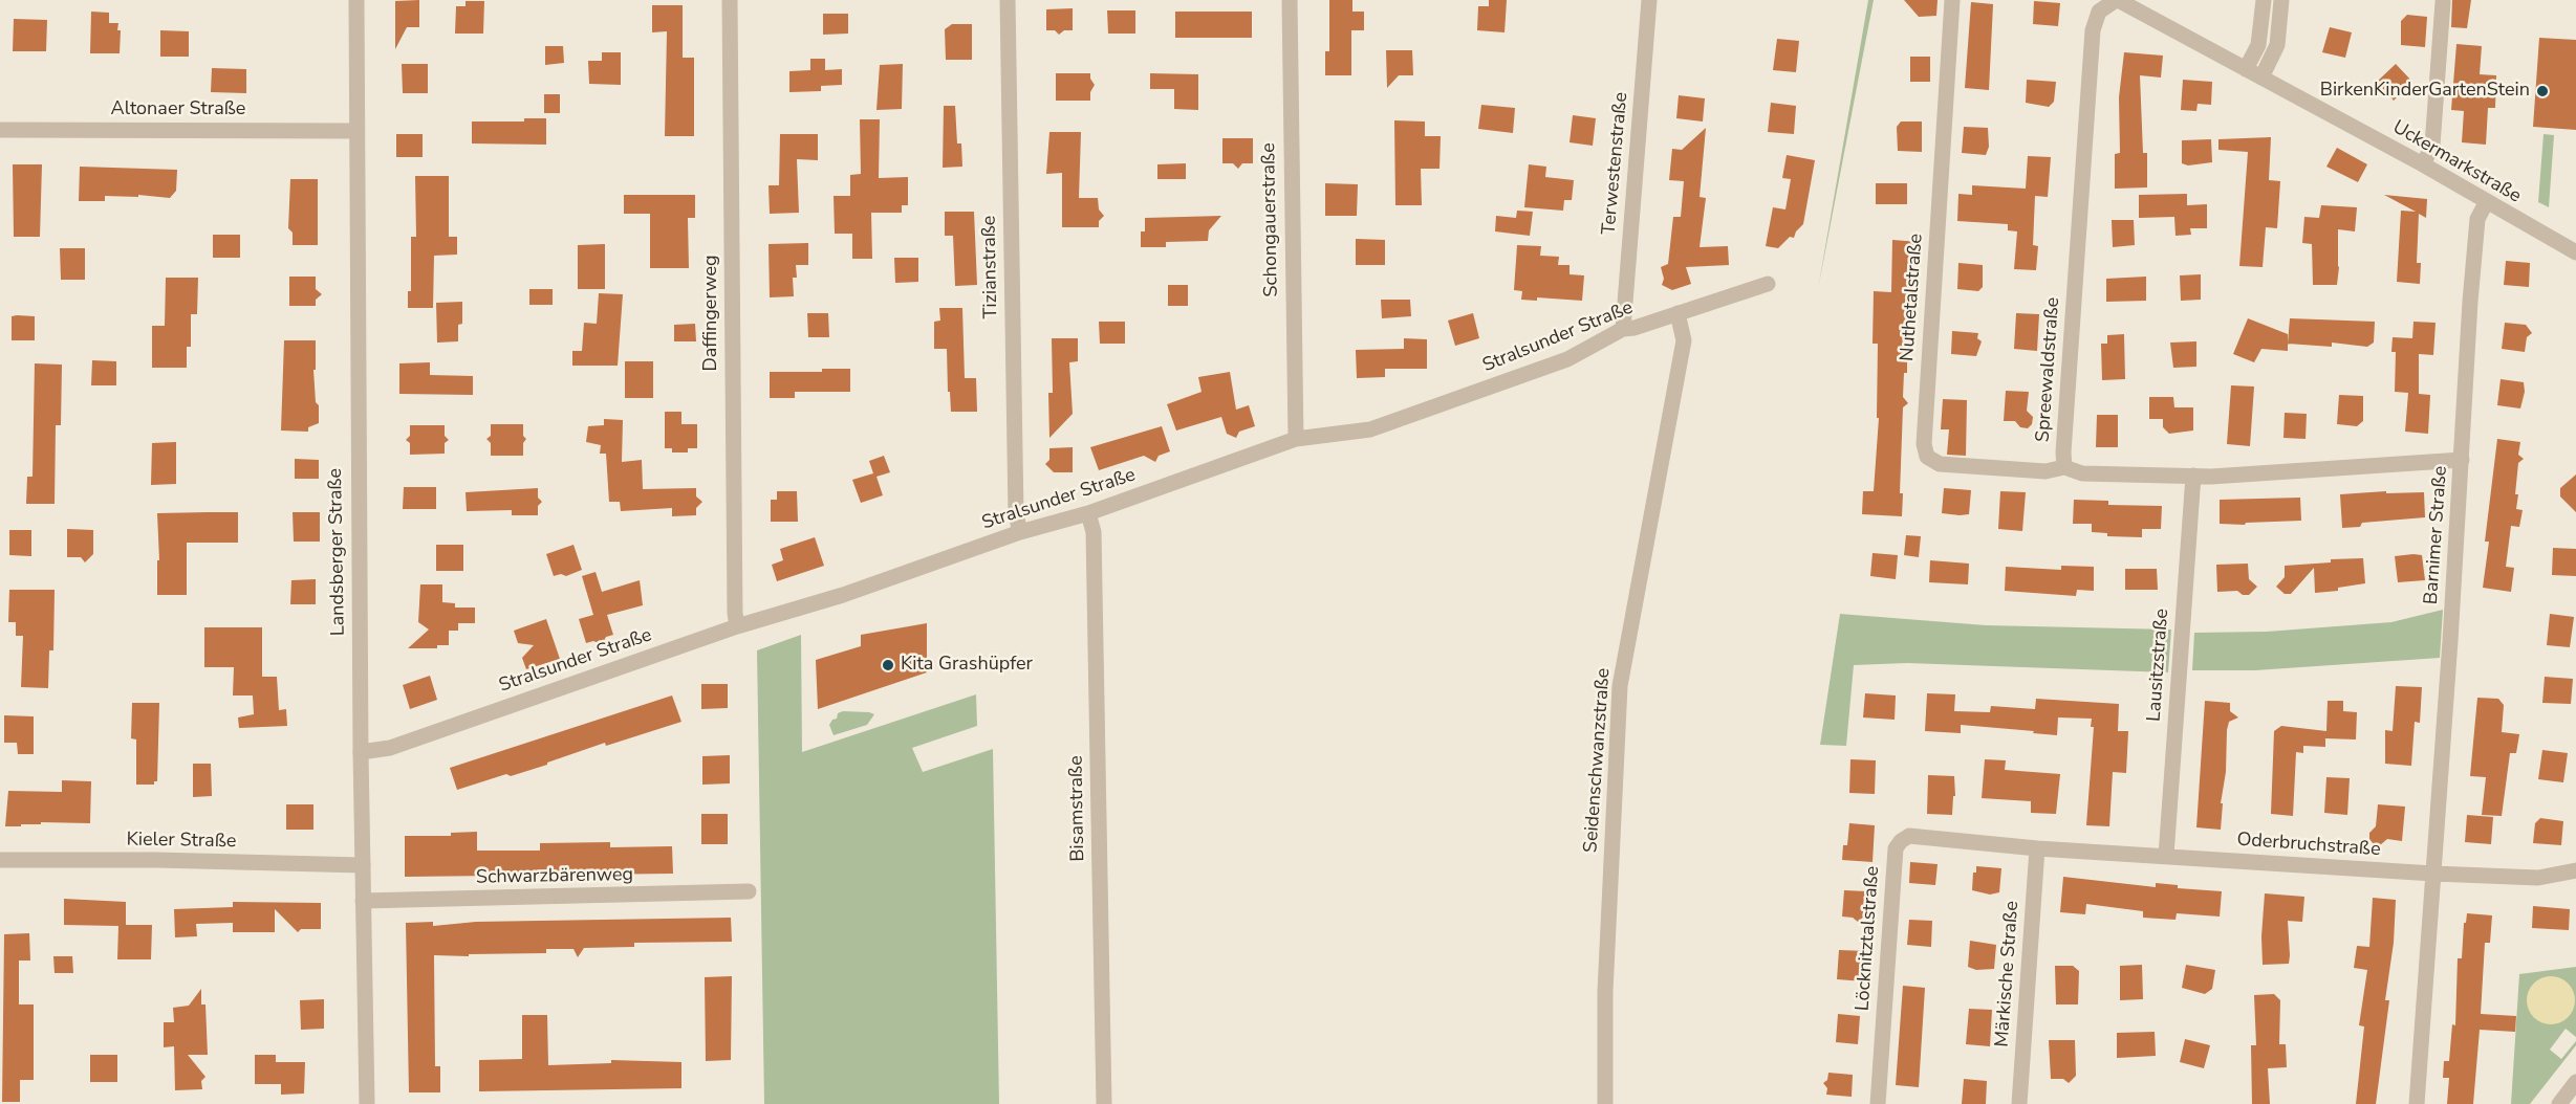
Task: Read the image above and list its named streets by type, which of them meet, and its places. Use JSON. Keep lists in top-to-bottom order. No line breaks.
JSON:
{"streets":{"street":["Altonaer Straße","Uckermarkstraße","Terwestenstraße","Schongauerstraße","Tizianstraße","Nuthetalstraße","Daffingerweg","Stralsunder Straße","Spreewaldstraße","Barnimer Straße","Landsberger Straße","Lausitzstraße","Seidenschwanzstraße","Bisamstraße","Kieler Straße","Oderbruchstraße","Schwarzbärenweg","Löcknitztalstraße","Märkische Straße"]},"crossings":[["Altonaer Straße","Landsberger Straße"],["Uckermarkstraße","Spreewaldstraße"],["Uckermarkstraße","Barnimer Straße"],["Terwestenstraße","Stralsunder Straße"],["Schongauerstraße","Stralsunder Straße"],["Tizianstraße","Stralsunder Straße"],["Nuthetalstraße","Spreewaldstraße"],["Daffingerweg","Stralsunder Straße"],["Stralsunder Straße","Landsberger Straße"],["Stralsunder Straße","Seidenschwanzstraße"],["Stralsunder Straße","Bisamstraße"],["Spreewaldstraße","Barnimer Straße"],["Spreewaldstraße","Lausitzstraße"],["Barnimer Straße","Oderbruchstraße"],["Landsberger Straße","Kieler Straße"],["Landsberger Straße","Schwarzbärenweg"],["Lausitzstraße","Oderbruchstraße"],["Oderbruchstraße","Löcknitztalstraße"],["Oderbruchstraße","Märkische Straße"],["Löcknitztalstraße","Märkische Straße"]],"places":["BirkenKinderGartenStein","Kita Grashüpfer"]}
